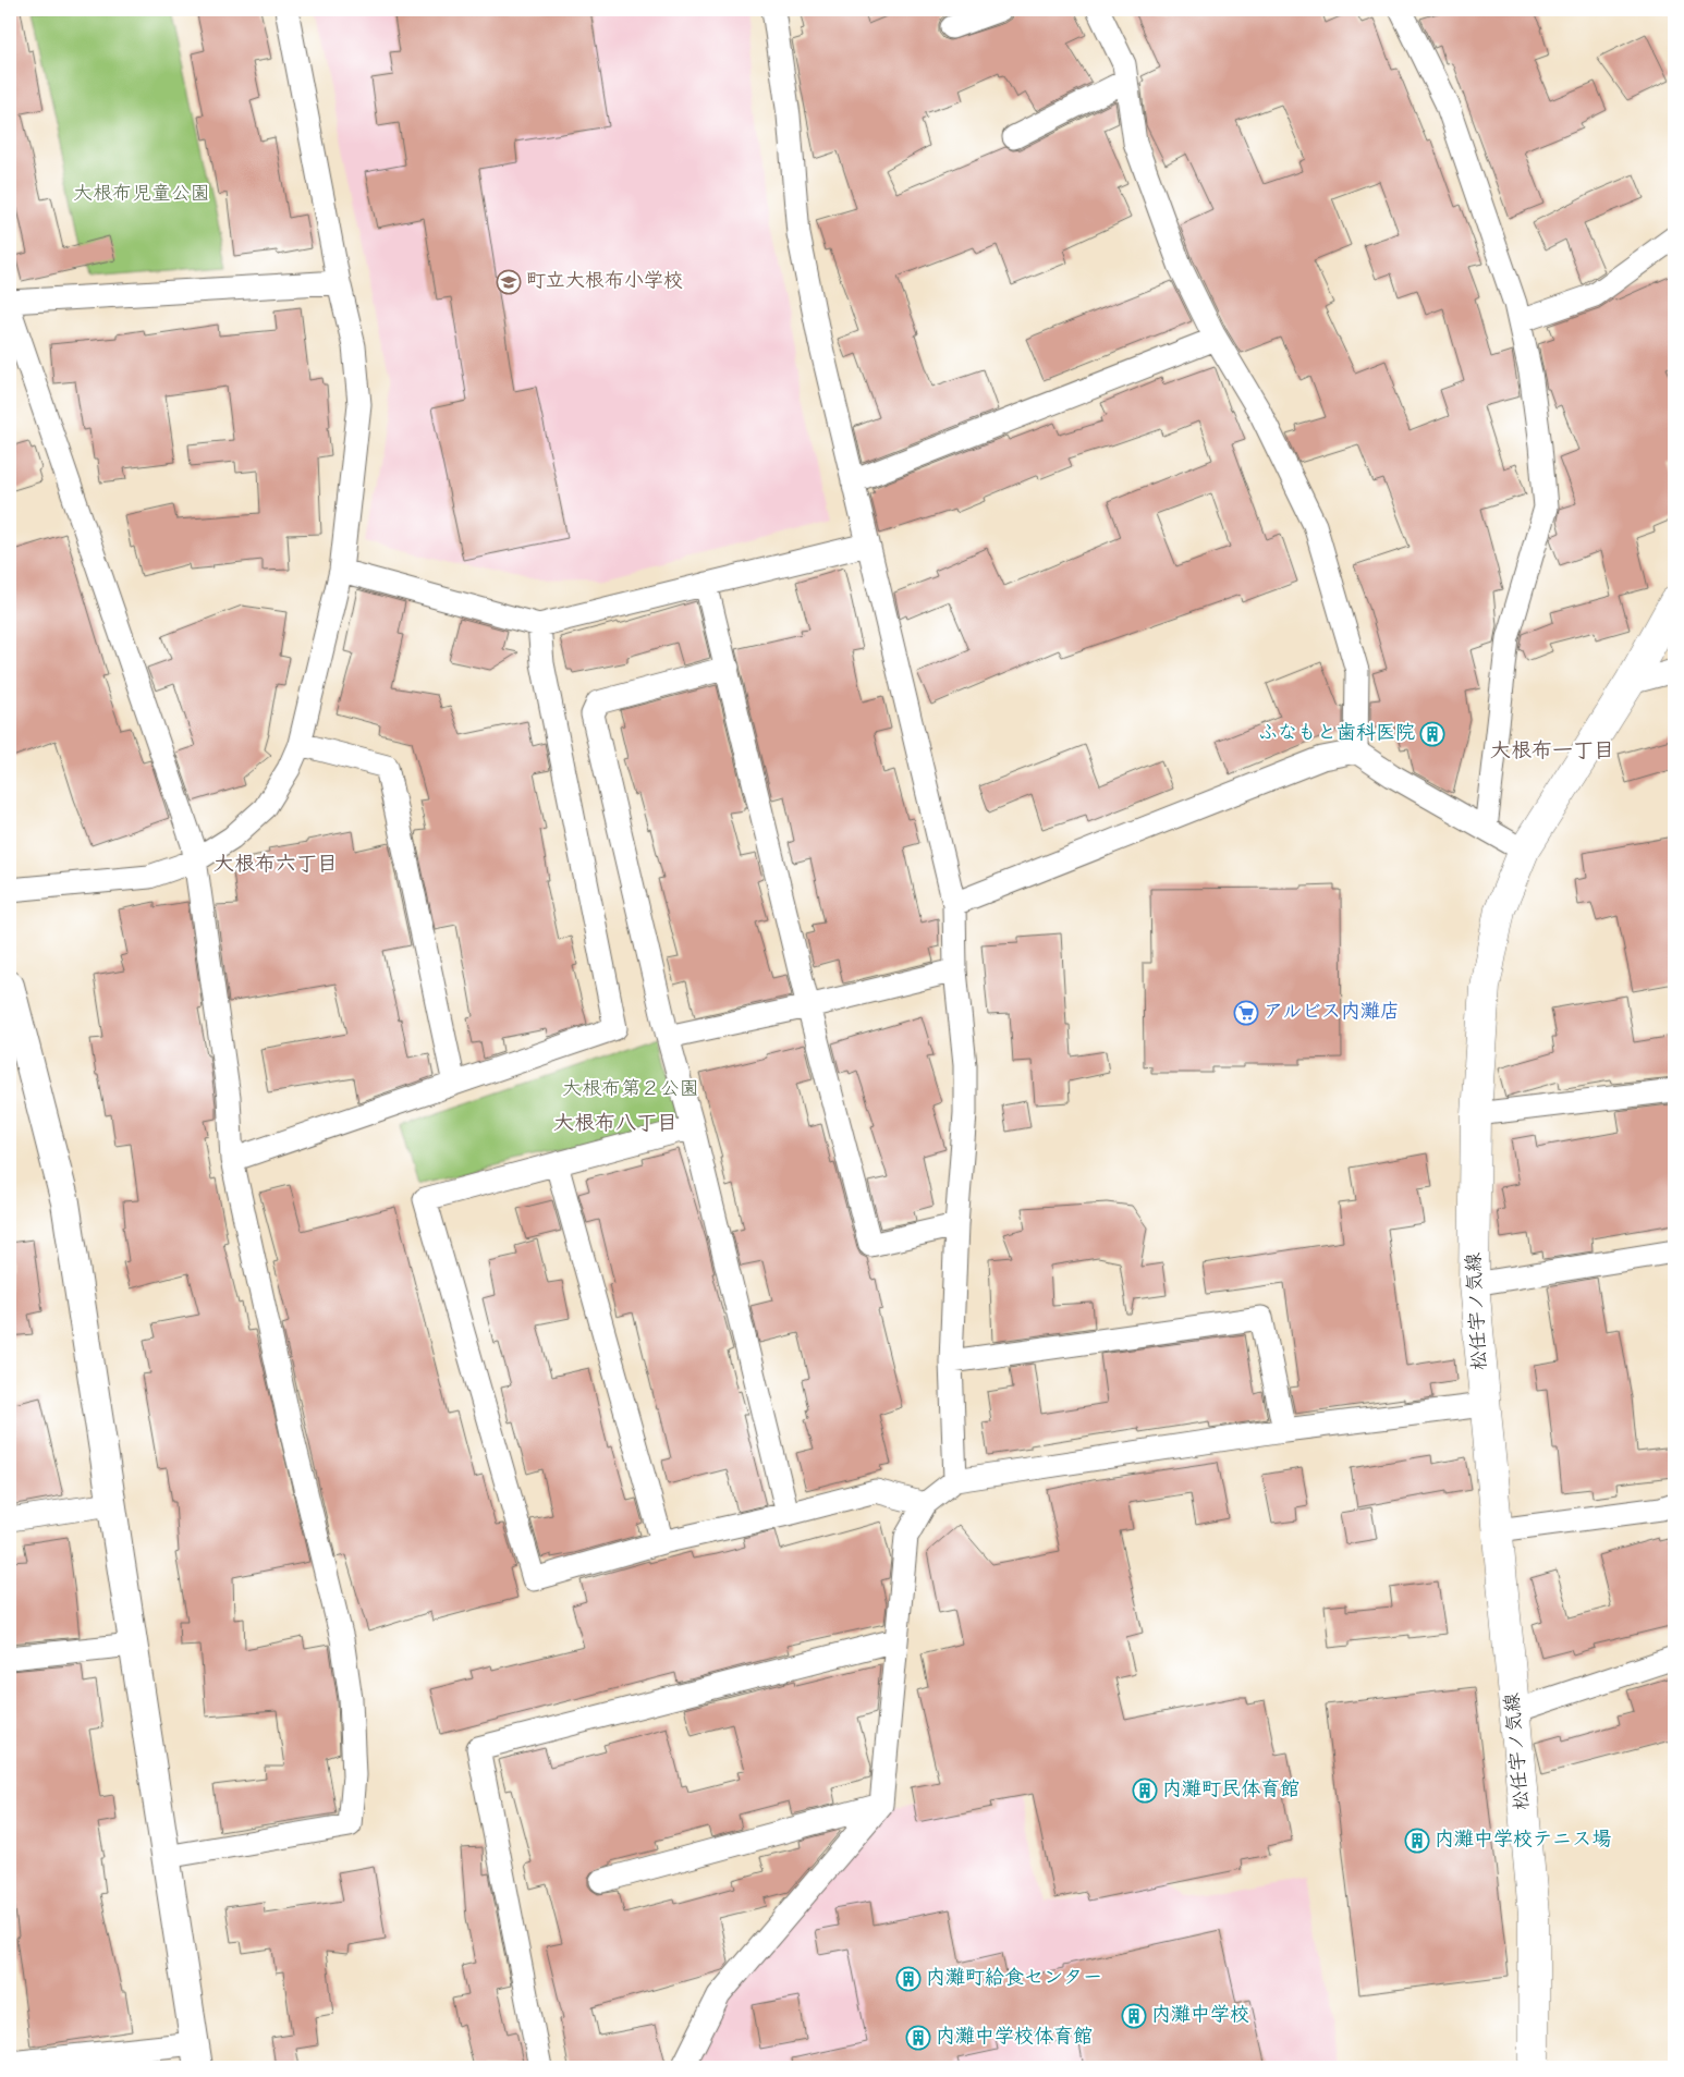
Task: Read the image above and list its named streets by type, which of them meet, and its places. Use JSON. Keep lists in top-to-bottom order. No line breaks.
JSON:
{"streets":{"main road":["松任宇ノ気線"]},"districts":["大根布一丁目","大根布六丁目","大根布八丁目"],"parks":["大根布児童公園","大根布第２公園"],"places":{"school or university":["町立大根布小学校"],"building":["ふなもと歯科医院","内灘町民体育館","内灘中学校テニス場","内灘町給食センター","内灘中学校","内灘中学校体育館"],"supermarket":["アルビス内灘店"]}}
